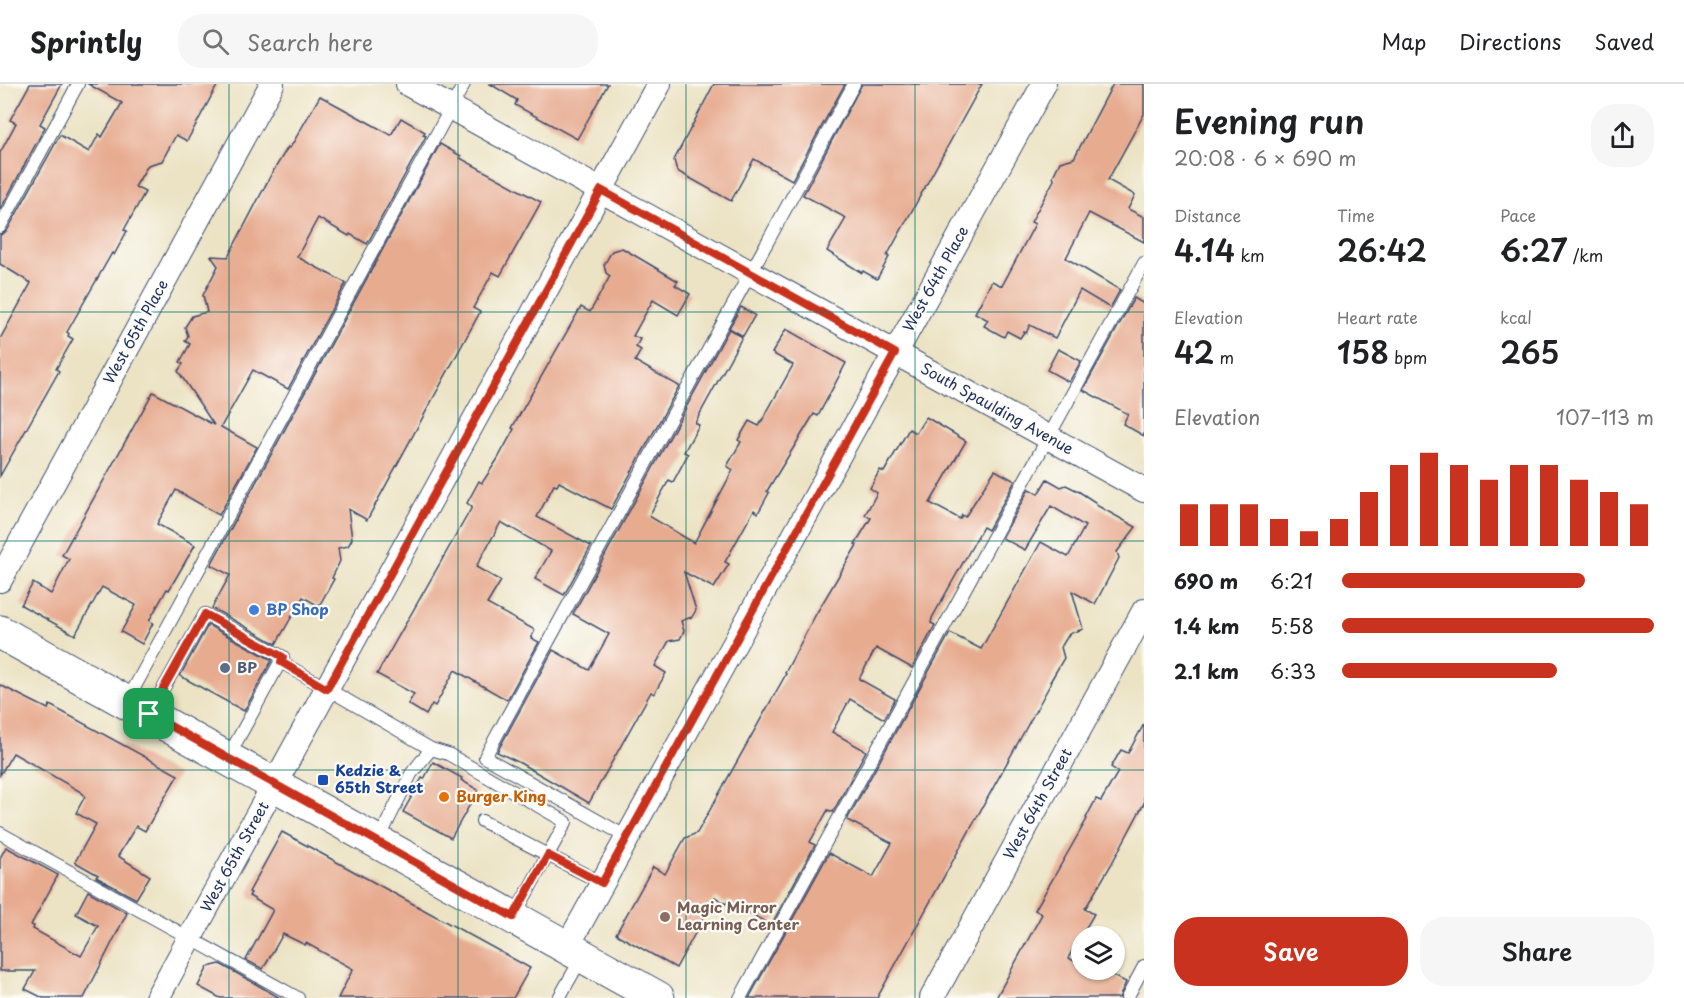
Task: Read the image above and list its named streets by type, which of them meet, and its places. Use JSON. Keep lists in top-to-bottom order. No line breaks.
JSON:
{"streets":{"street":["West 64th Place","West 65th Place","South Spaulding Avenue","West 64th Street","West 65th Street"]},"crossings":[["West 64th Place","South Spaulding Avenue"],["South Spaulding Avenue","West 65th Street"]],"places":{"other":["BP Shop","BP","Burger King","Magic Mirror Learning Center"],"transit":["Kedzie & 65th Street"]},"page":{"header":"Sprintly","search":"Search here","nav":["Map","Directions","Saved"],"heading":["Evening run","20:08 · 6 × 690 m"],"stats":[["Distance","4.14 km"],["Time","26:42"],["Pace","6:27 /km"],["Elevation","42 m"],["Heart rate","158 bpm"],["kcal","265"]],"chart":["Elevation","107–113 m"],"list":[{"name":"690 m","note":"6:21"},{"name":"1.4 km","note":"5:58"},{"name":"2.1 km","note":"6:33"}],"buttons":["Save","Share"]}}
